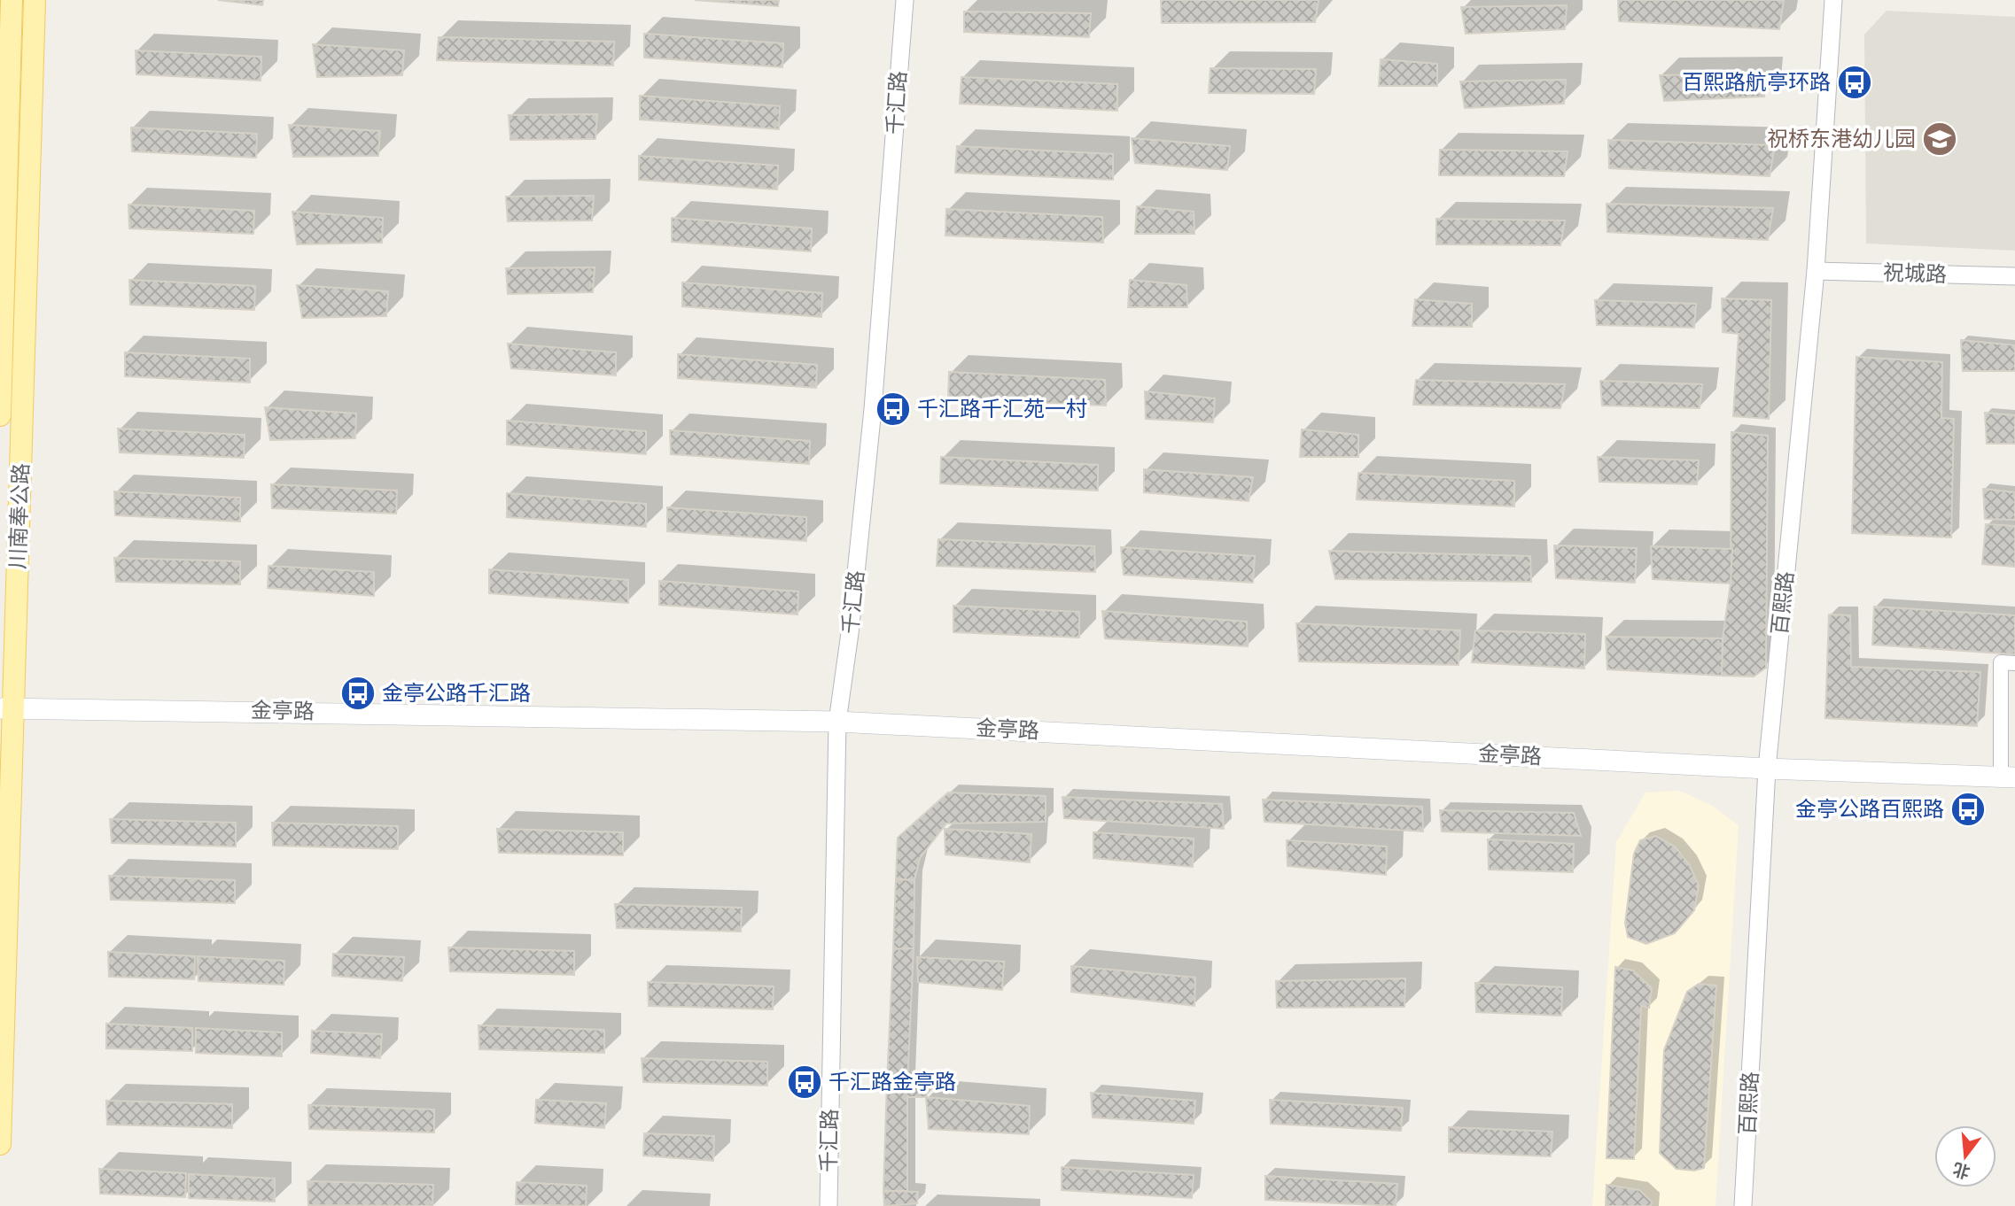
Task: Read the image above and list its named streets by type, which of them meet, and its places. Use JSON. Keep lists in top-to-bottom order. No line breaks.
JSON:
{"streets":{"main road":["川南奉公路","金亭路"],"street":["千汇路","祝城路","百熙路"]},"crossings":[["千汇路","金亭路"],["祝城路","百熙路"],["川南奉公路","金亭路"],["百熙路","金亭路"]],"places":{"bus stop":["百熙路航亭环路","千汇路千汇苑一村","金亭公路千汇路","金亭公路百熙路","千汇路金亭路"],"school or university":["祝桥东港幼儿园"]},"north":"bottom"}
